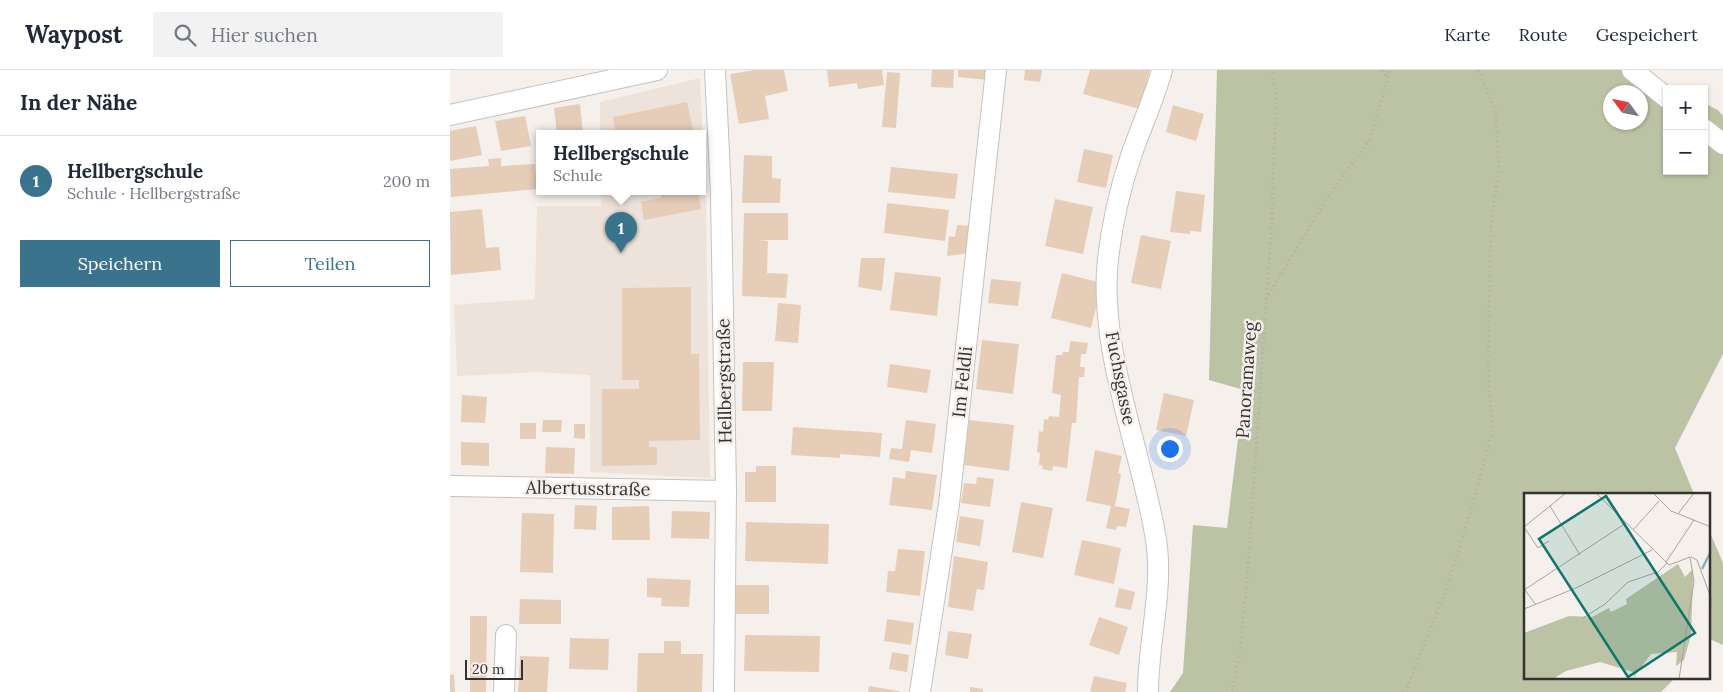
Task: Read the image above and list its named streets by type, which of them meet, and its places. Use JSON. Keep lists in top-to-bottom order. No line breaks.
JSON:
{"streets":{"street":["Fuchsgasse","Hellbergstraße","Im Feldli","Albertusstraße"],"path":["Panoramaweg"]},"crossings":[["Hellbergstraße","Albertusstraße"]],"scale_bar":"20 m","north":"top left","page":{"header":"Waypost","search":"Hier suchen","nav":["Karte","Route","Gespeichert"],"heading":"In der Nähe","map_buttons":["+","−"],"popup":["Hellbergschule","Schule"],"list":[{"mark":"1","name":"Hellbergschule","note":"Schule · Hellbergstraße","value":"200 m"}],"pins":"1","buttons":["Speichern","Teilen"],"scale":"20 m"}}
